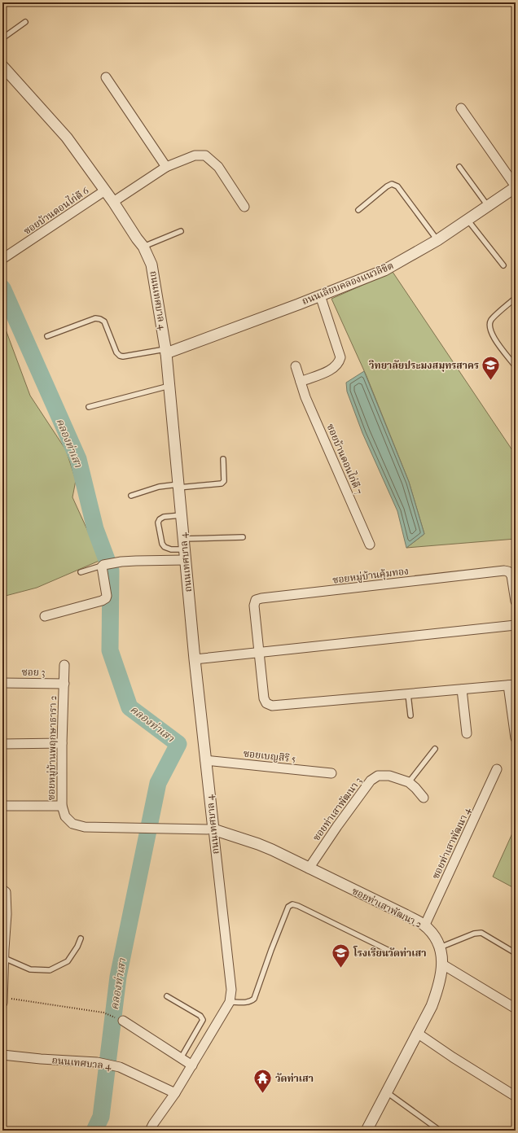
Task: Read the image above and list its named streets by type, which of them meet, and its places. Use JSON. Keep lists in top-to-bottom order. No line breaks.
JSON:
{"streets":{"street":["ซอยบ้านดอนไก่ดี 6","ถนนเลียบคลองแนวลิขิต","ถนนเทศบาล 4","ซอยบ้านดอนไก่ดี 7","ซอยหมู่บ้านคุ้มทอง","ซอย 3","ซอยหมู่บ้านพฤกษาธารา 2","ซอยเบญสิริ 5","ซอยท่าเสาพัฒนา 3","ซอยท่าเสาพัฒนา 4","ซอยท่าเสาพัฒนา 2"]},"crossings":[["ซอยบ้านดอนไก่ดี 6","ถนนเทศบาล 4"],["ถนนเลียบคลองแนวลิขิต","ถนนเทศบาล 4"],["ถนนเทศบาล 4","ซอยหมู่บ้านพฤกษาธารา 2"],["ถนนเทศบาล 4","ซอยเบญสิริ 5"],["ถนนเทศบาล 4","ซอยท่าเสาพัฒนา 2"],["ซอย 3","ซอยหมู่บ้านพฤกษาธารา 2"],["ซอยหมู่บ้านพฤกษาธารา 2","ซอยท่าเสาพัฒนา 2"],["ซอยท่าเสาพัฒนา 3","ซอยท่าเสาพัฒนา 2"],["ซอยท่าเสาพัฒนา 4","ซอยท่าเสาพัฒนา 2"]],"water":["คลองท่าเสา"],"places":{"school or university":["วิทยาลัยประมงสมุทรสาคร","โรงเรียนวัดท่าเสา"],"temple":["วัดท่าเสา"]}}
